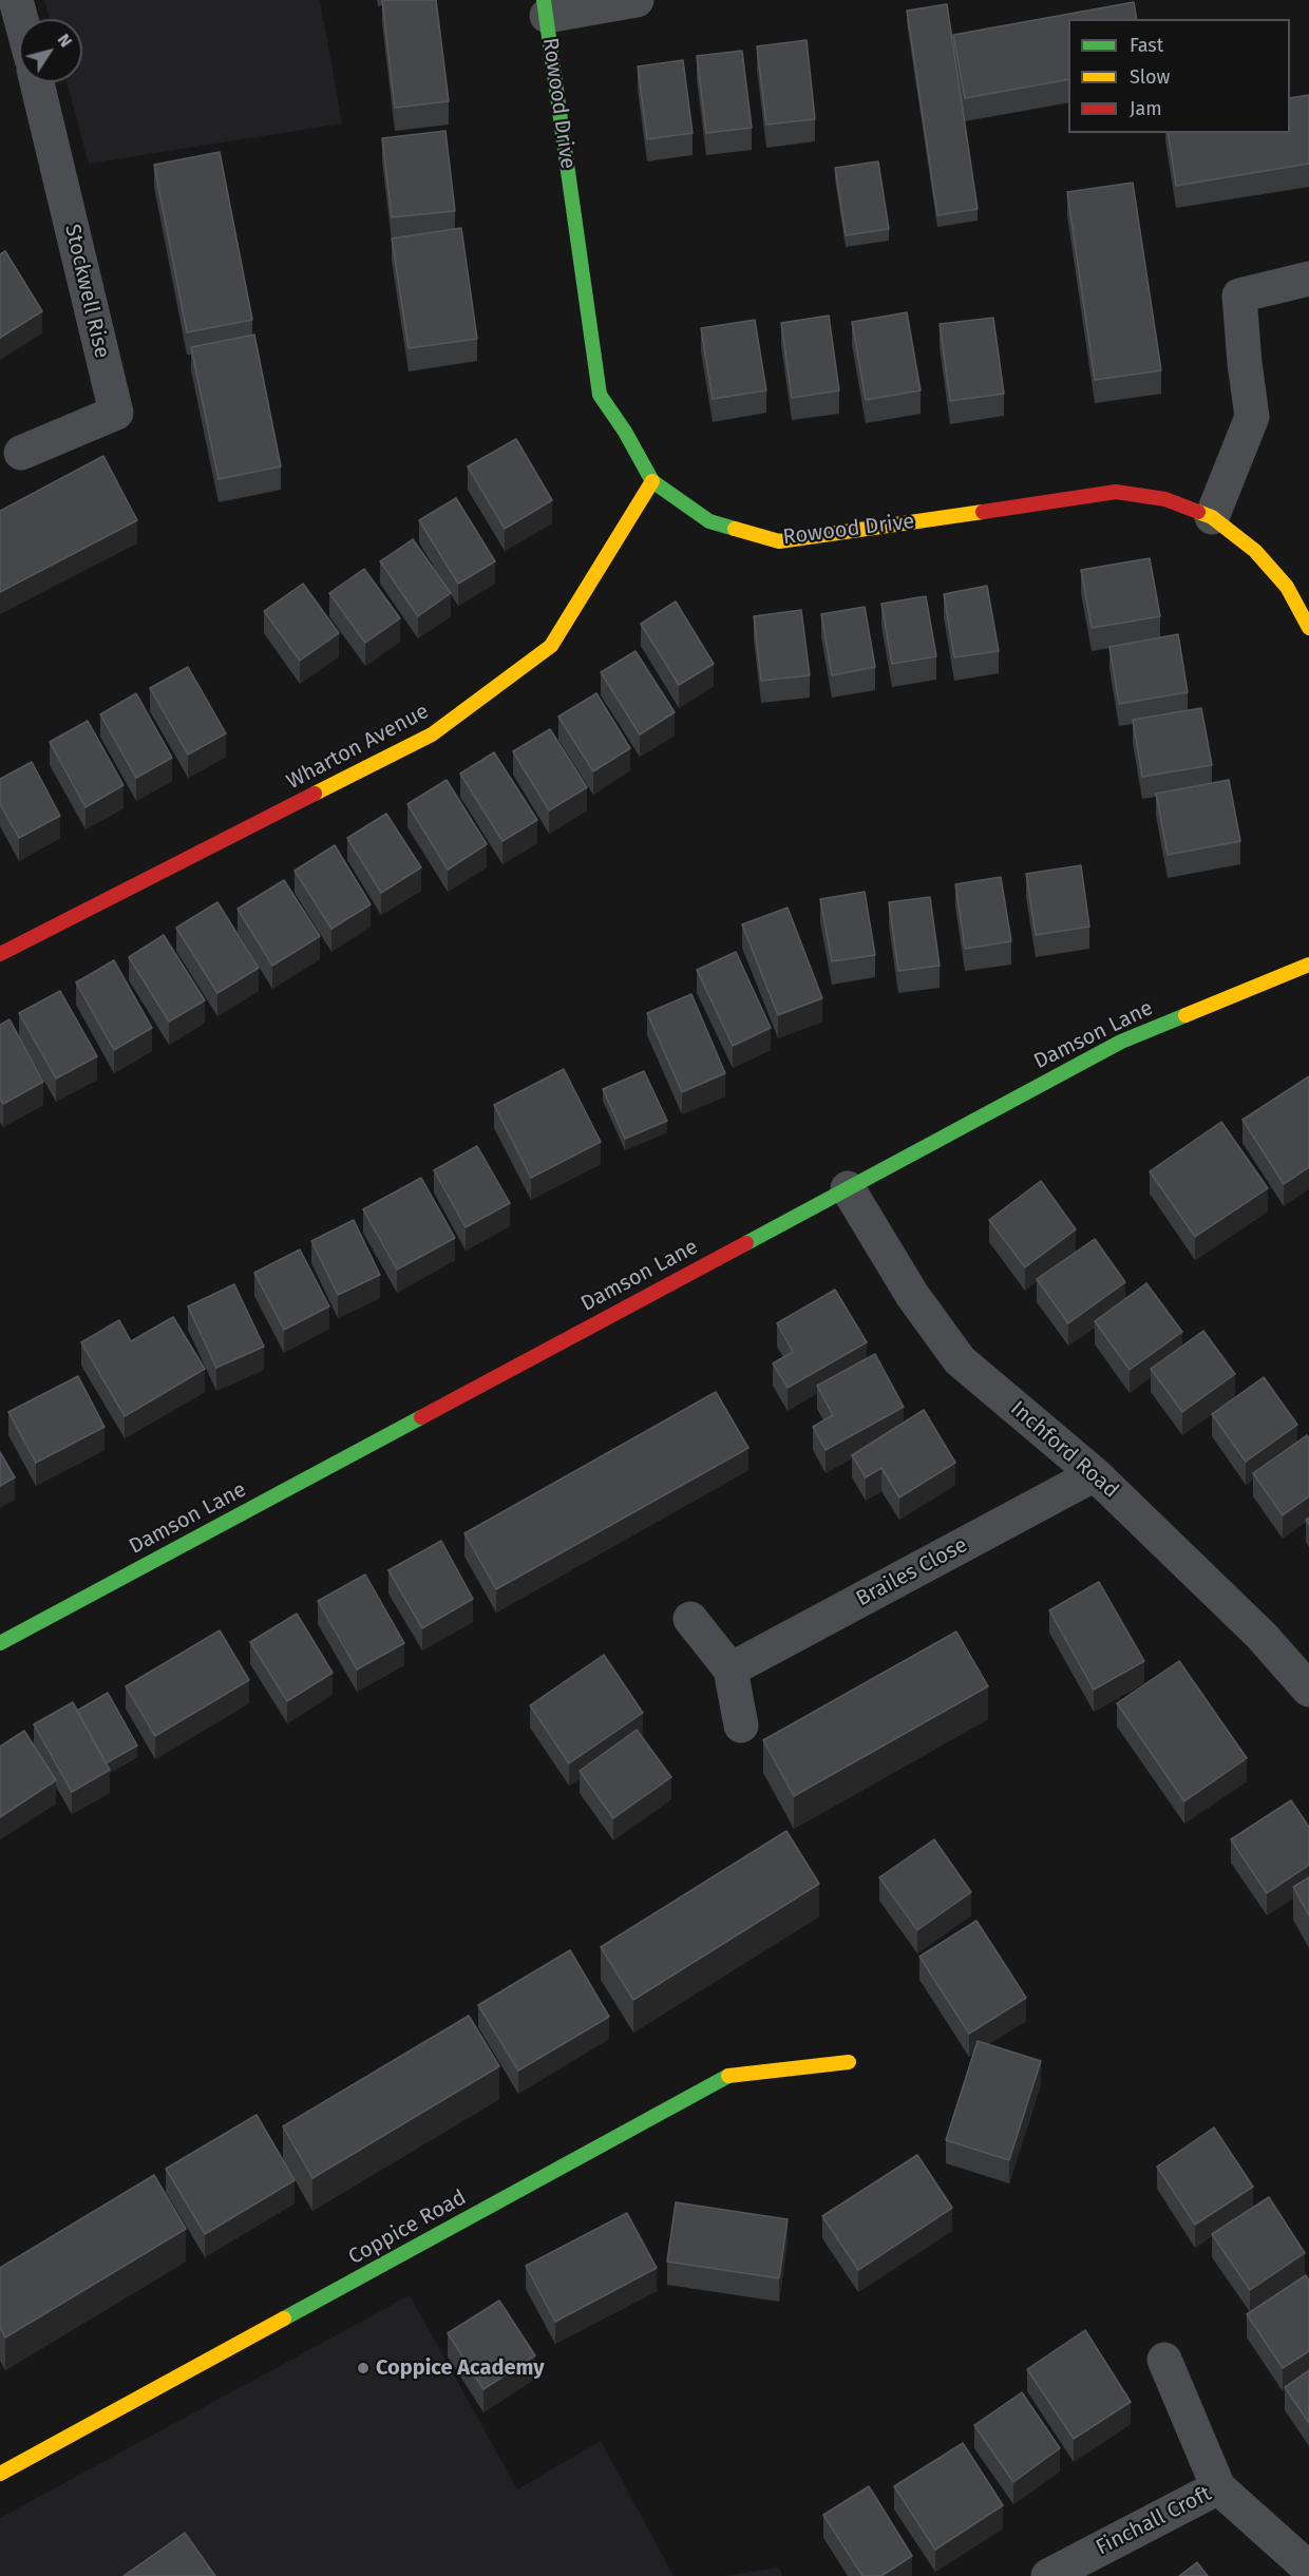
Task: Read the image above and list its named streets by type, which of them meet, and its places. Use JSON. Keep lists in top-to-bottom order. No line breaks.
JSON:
{"streets":{"street":["Rowood Drive","Stockwell Rise","Wharton Avenue","Damson Lane","Inchford Road","Brailes Close","Coppice Road","Finchall Croft"]},"crossings":[["Rowood Drive","Wharton Avenue"],["Damson Lane","Inchford Road"],["Inchford Road","Brailes Close"]],"places":["Coppice Academy"],"legend":["Fast","Slow","Jam"],"north":"top right"}
